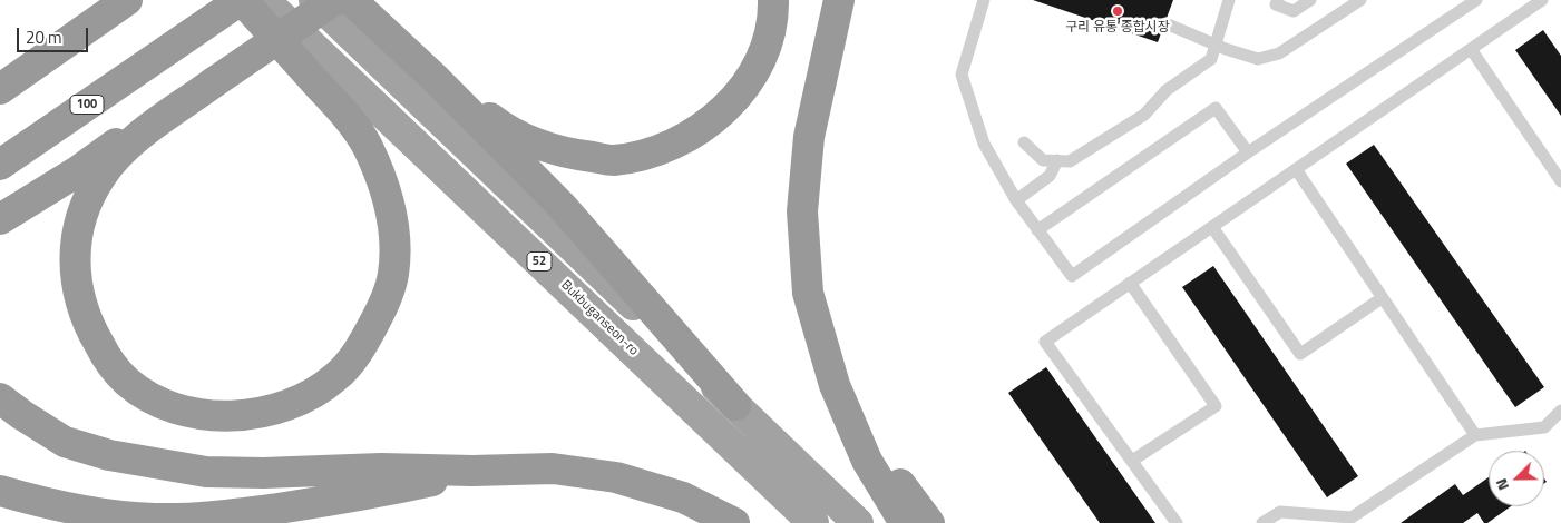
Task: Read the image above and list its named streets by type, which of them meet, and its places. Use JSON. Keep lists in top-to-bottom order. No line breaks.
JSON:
{"streets":{"highway":["100","52","Bukbuganseon-ro"]},"places":["구리 유통 종합시장"],"scale_bar":"20 m","north":"bottom left"}
